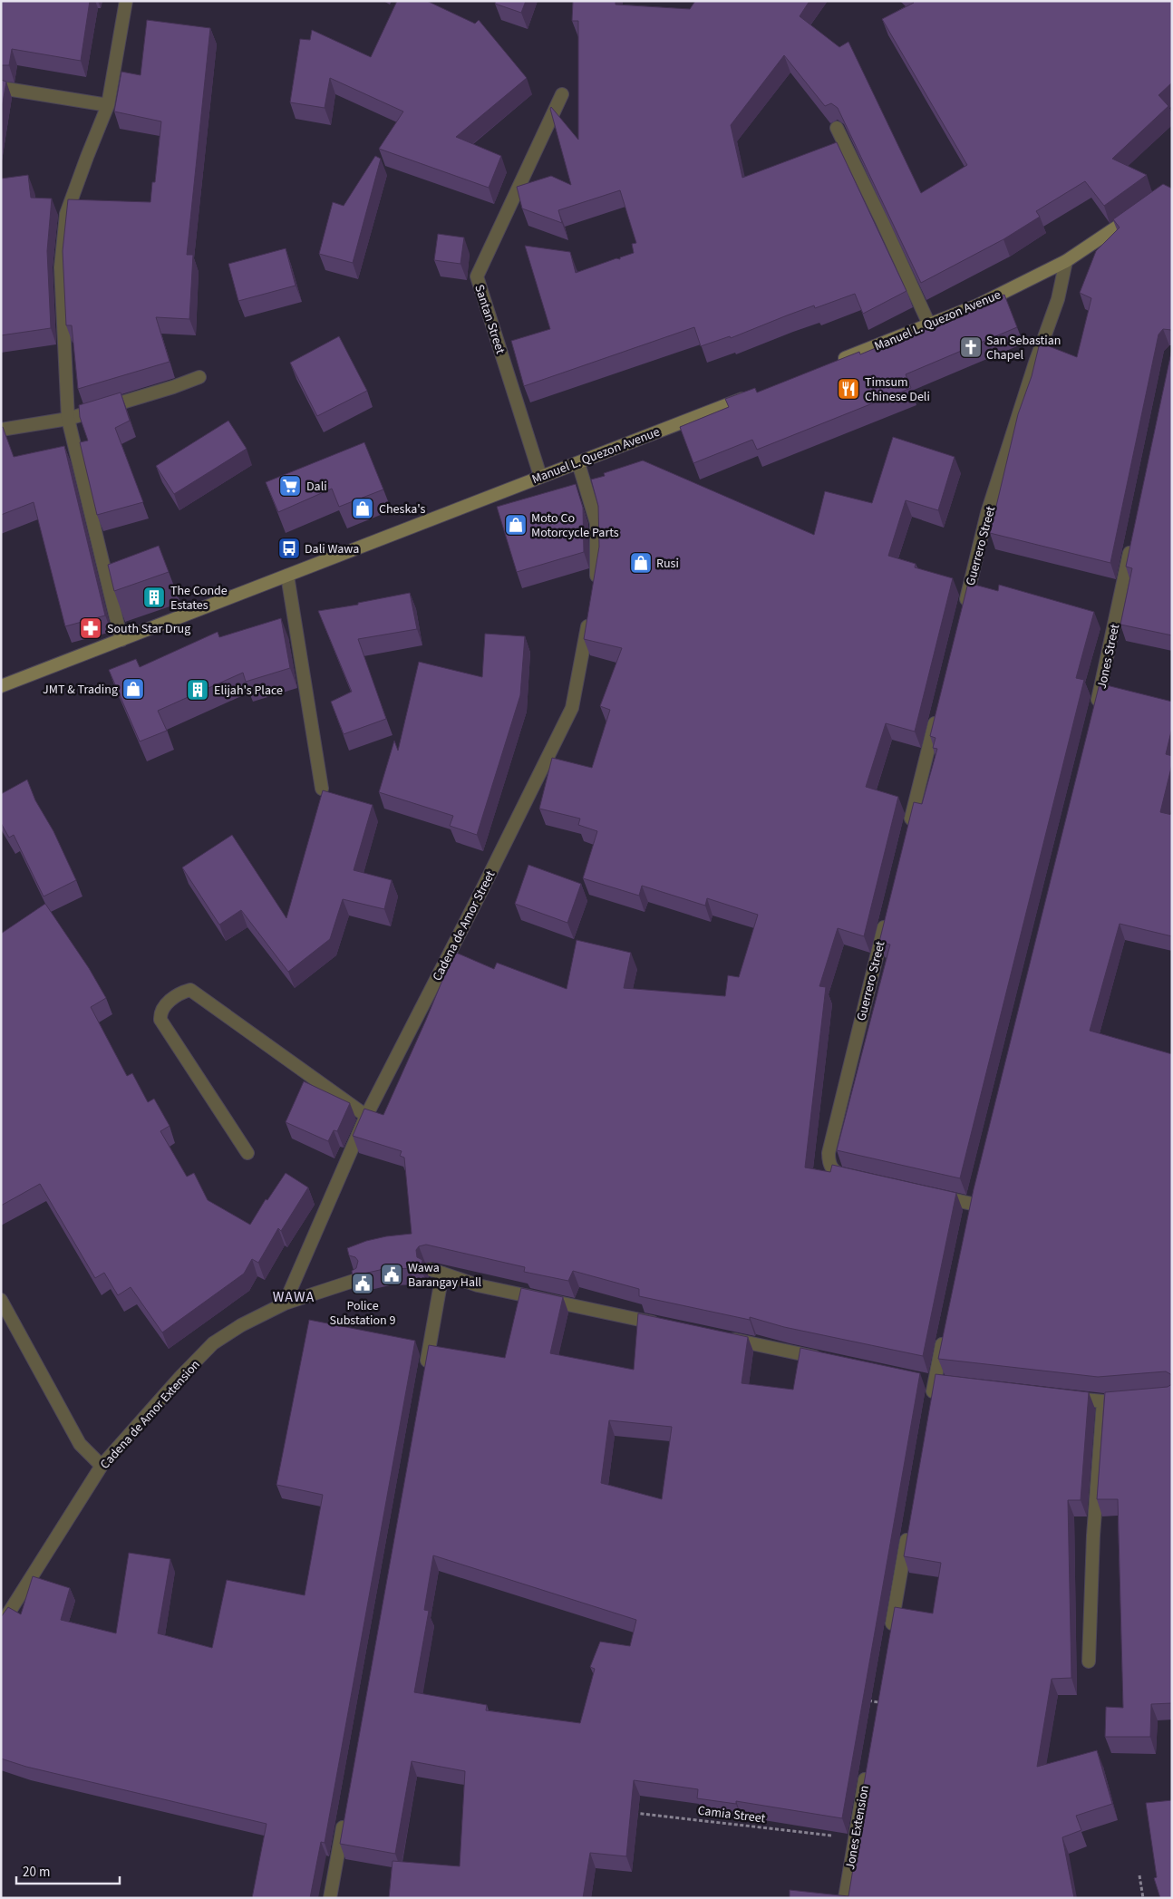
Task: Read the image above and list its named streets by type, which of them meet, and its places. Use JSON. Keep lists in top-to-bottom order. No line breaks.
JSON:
{"streets":{"main road":["Manuel L. Quezon Avenue"],"street":["Santan Street","Guerrero Street","Jones Street","Cadena de Amor Street","Cadena de Amor Extension","Jones Extension"],"path":["Camia Street"]},"crossings":[["Santan Street","Manuel L. Quezon Avenue"],["Manuel L. Quezon Avenue","Guerrero Street"],["Cadena de Amor Street","Cadena de Amor Extension"],["Camia Street","Jones Extension"]],"districts":["WAWA"],"places":{"church":["San Sebastian Chapel"],"restaurant":["Timsum Chinese Deli"],"supermarket":["Dali"],"shop":["Cheska's","Moto Co Motorcycle Parts","Rusi","JMT & Trading"],"bus stop":["Dali Wawa"],"building":["The Conde Estates","Elijah's Place"],"pharmacy":["South Star Drug"],"public building":["Wawa Barangay Hall","Police Substation 9"]},"scale_bar":"20 m"}
